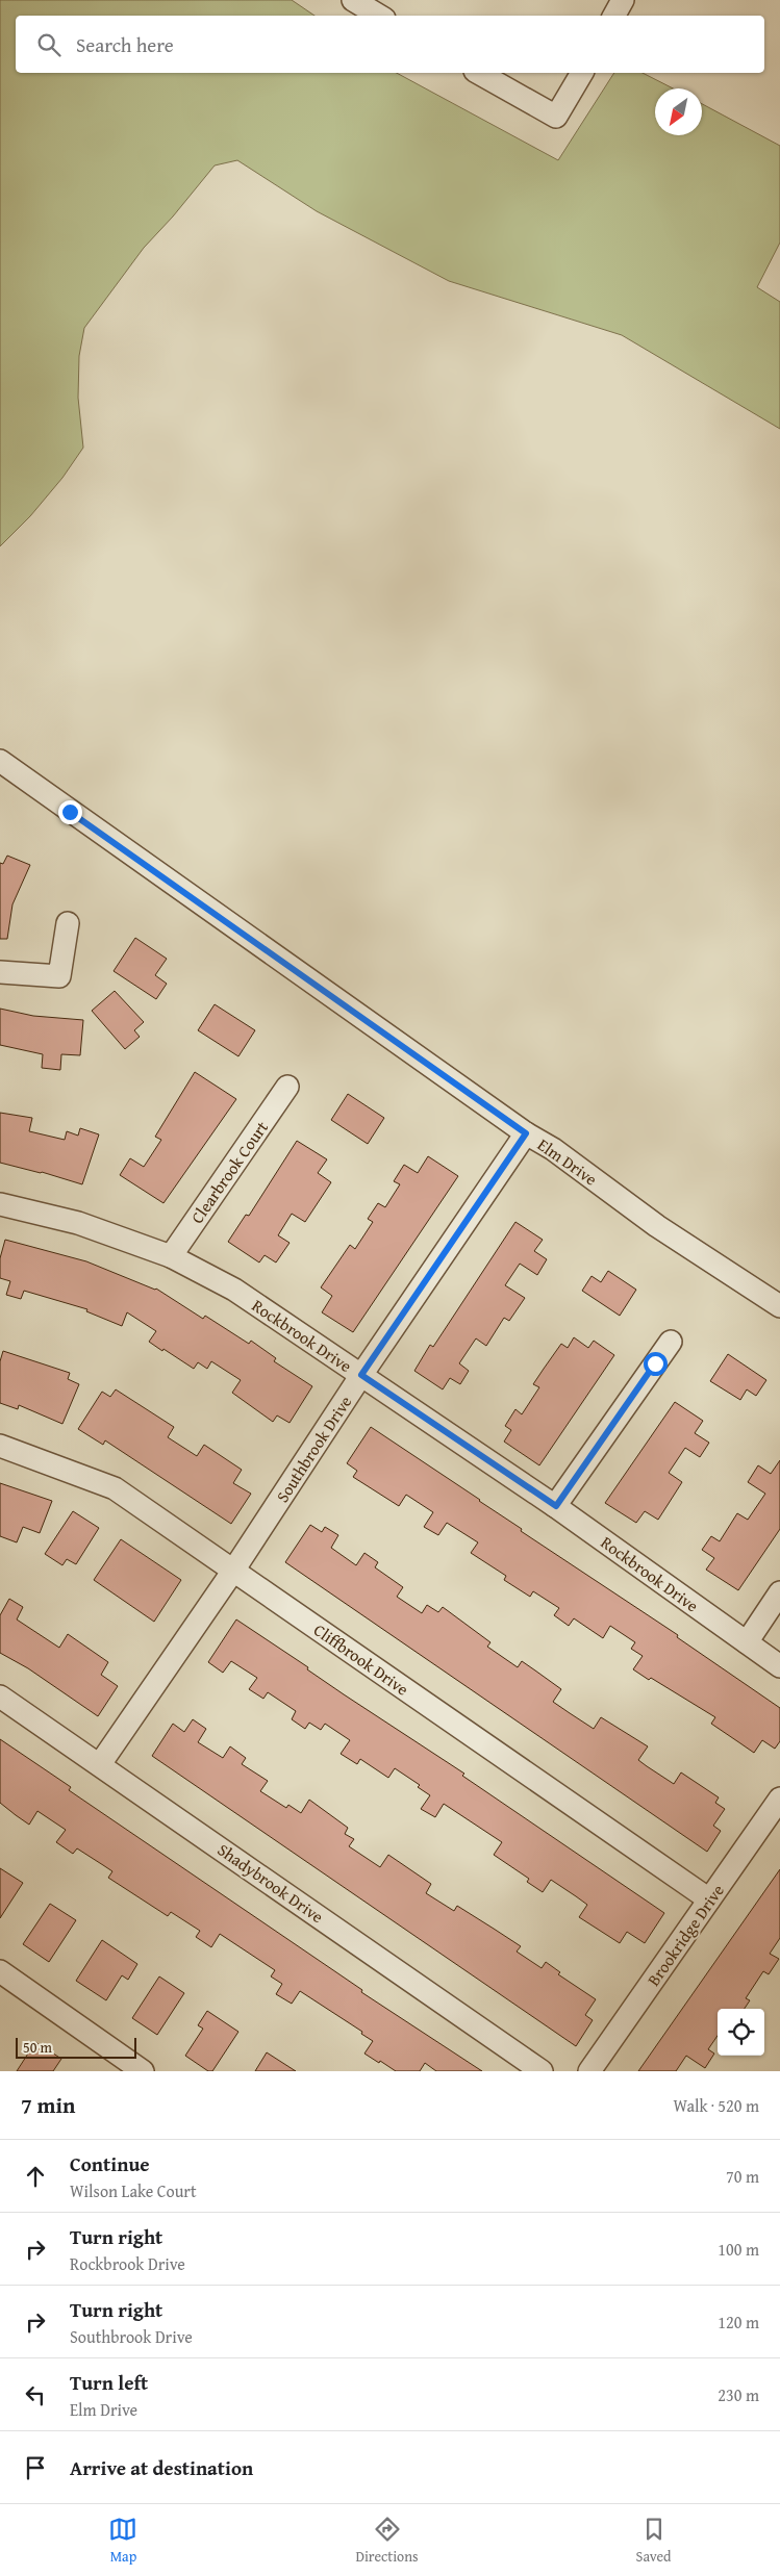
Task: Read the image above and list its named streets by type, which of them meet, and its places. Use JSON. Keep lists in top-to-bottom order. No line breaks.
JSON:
{"streets":{"street":["Elm Drive","Clearbrook Court","Rockbrook Drive","Southbrook Drive","Cliffbrook Drive","Shadybrook Drive","Brookridge Drive"]},"crossings":[["Elm Drive","Southbrook Drive"],["Clearbrook Court","Rockbrook Drive"],["Rockbrook Drive","Southbrook Drive"],["Southbrook Drive","Cliffbrook Drive"],["Southbrook Drive","Shadybrook Drive"],["Cliffbrook Drive","Brookridge Drive"]],"scale_bar":"50 m","north":"bottom left","page":{"search":"Search here","scale":"50 m","heading":["7 min","Walk · 520 m"],"list":[["Continue","Wilson Lake Court","70 m"],["Turn right","Rockbrook Drive","100 m"],["Turn right","Southbrook Drive","120 m"],["Turn left","Elm Drive","230 m"],"Arrive at destination"],"nav":["Map","Directions","Saved"]}}
